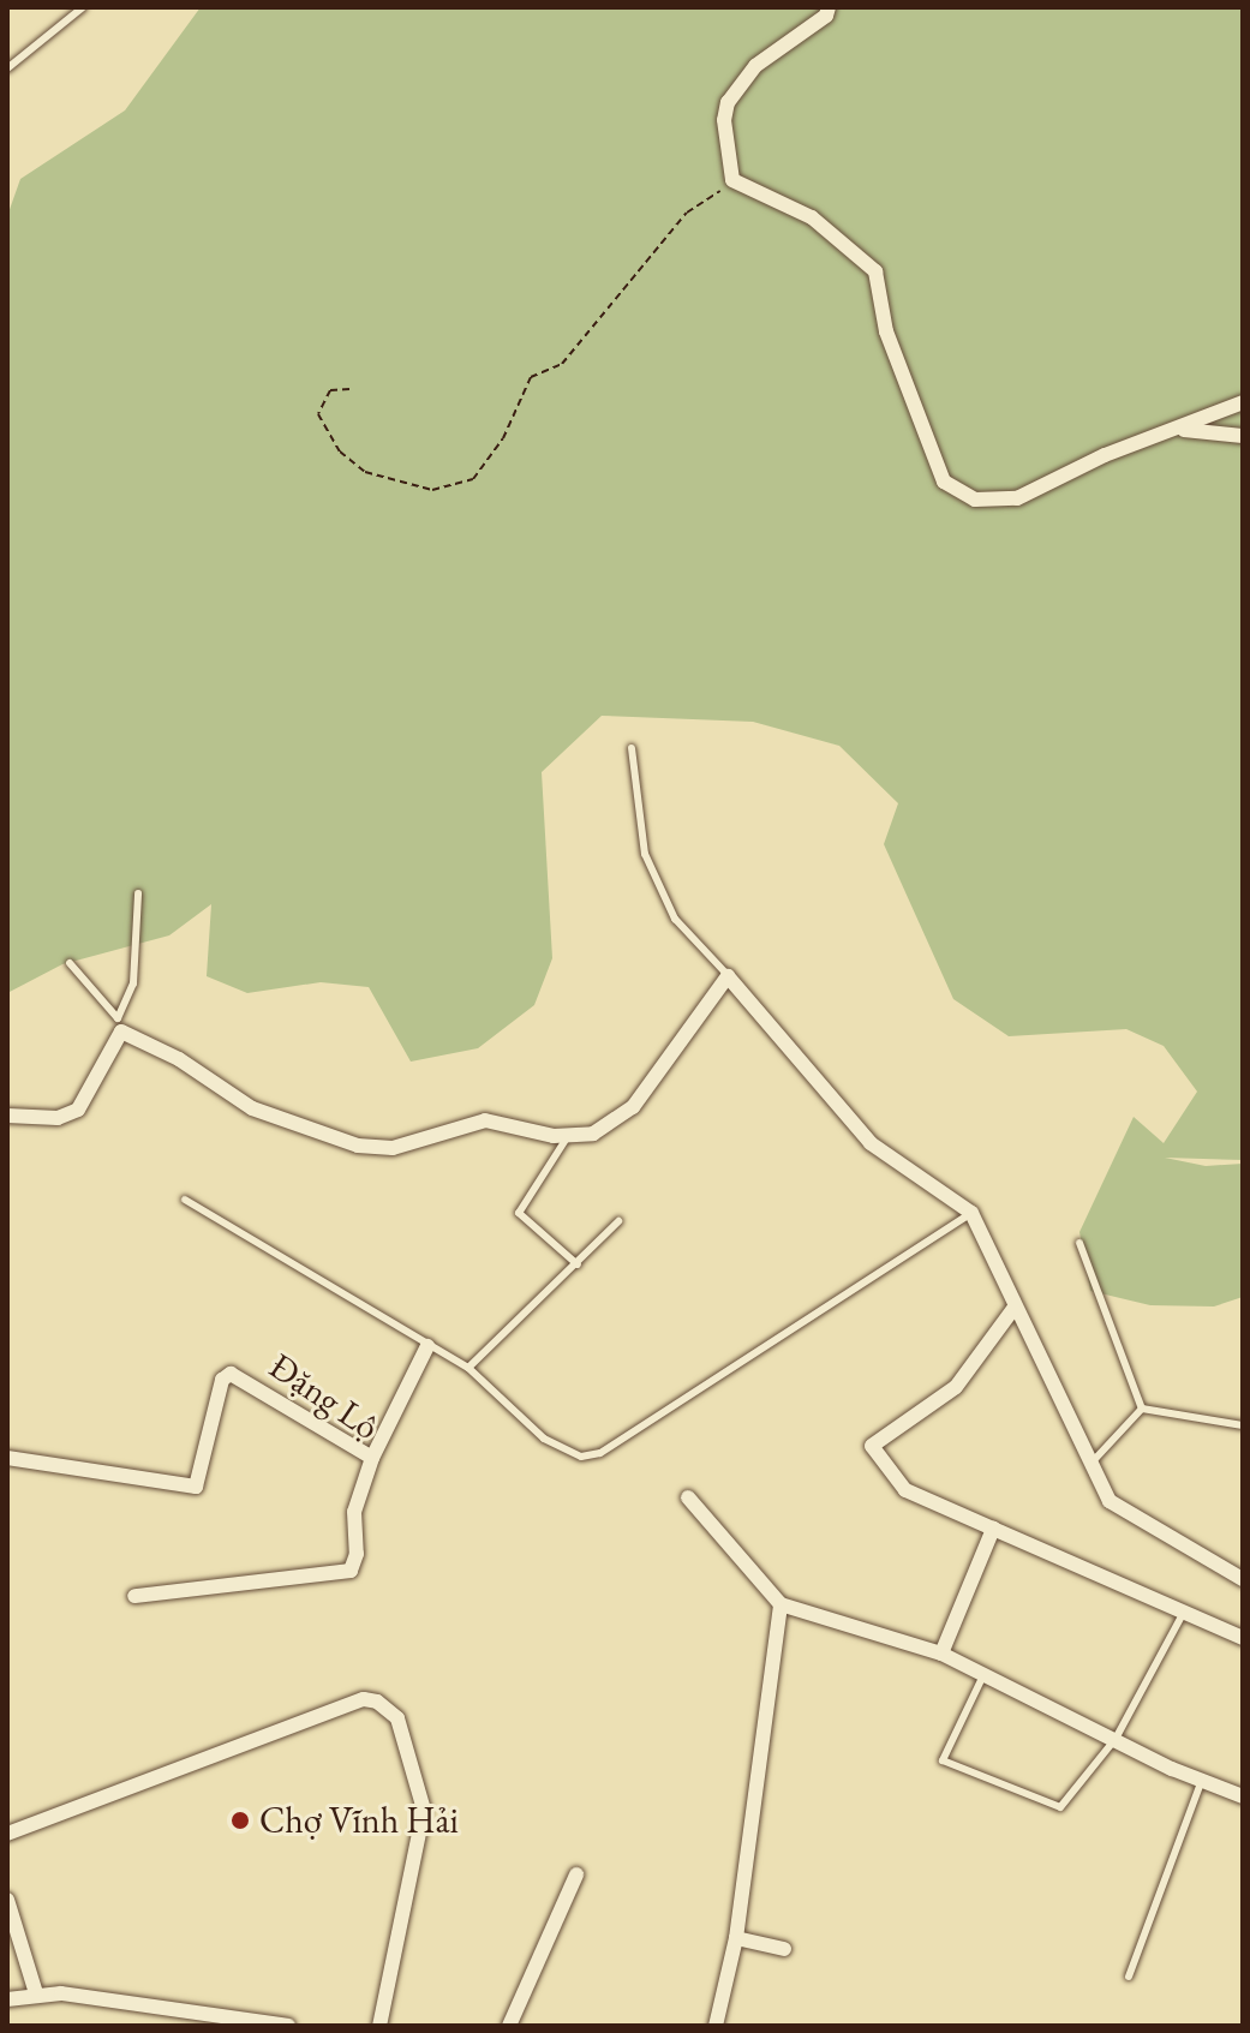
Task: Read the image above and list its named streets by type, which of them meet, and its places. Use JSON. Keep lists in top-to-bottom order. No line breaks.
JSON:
{"streets":{"street":["Đặng Lộ"]},"places":["Chợ Vĩnh Hải"]}
